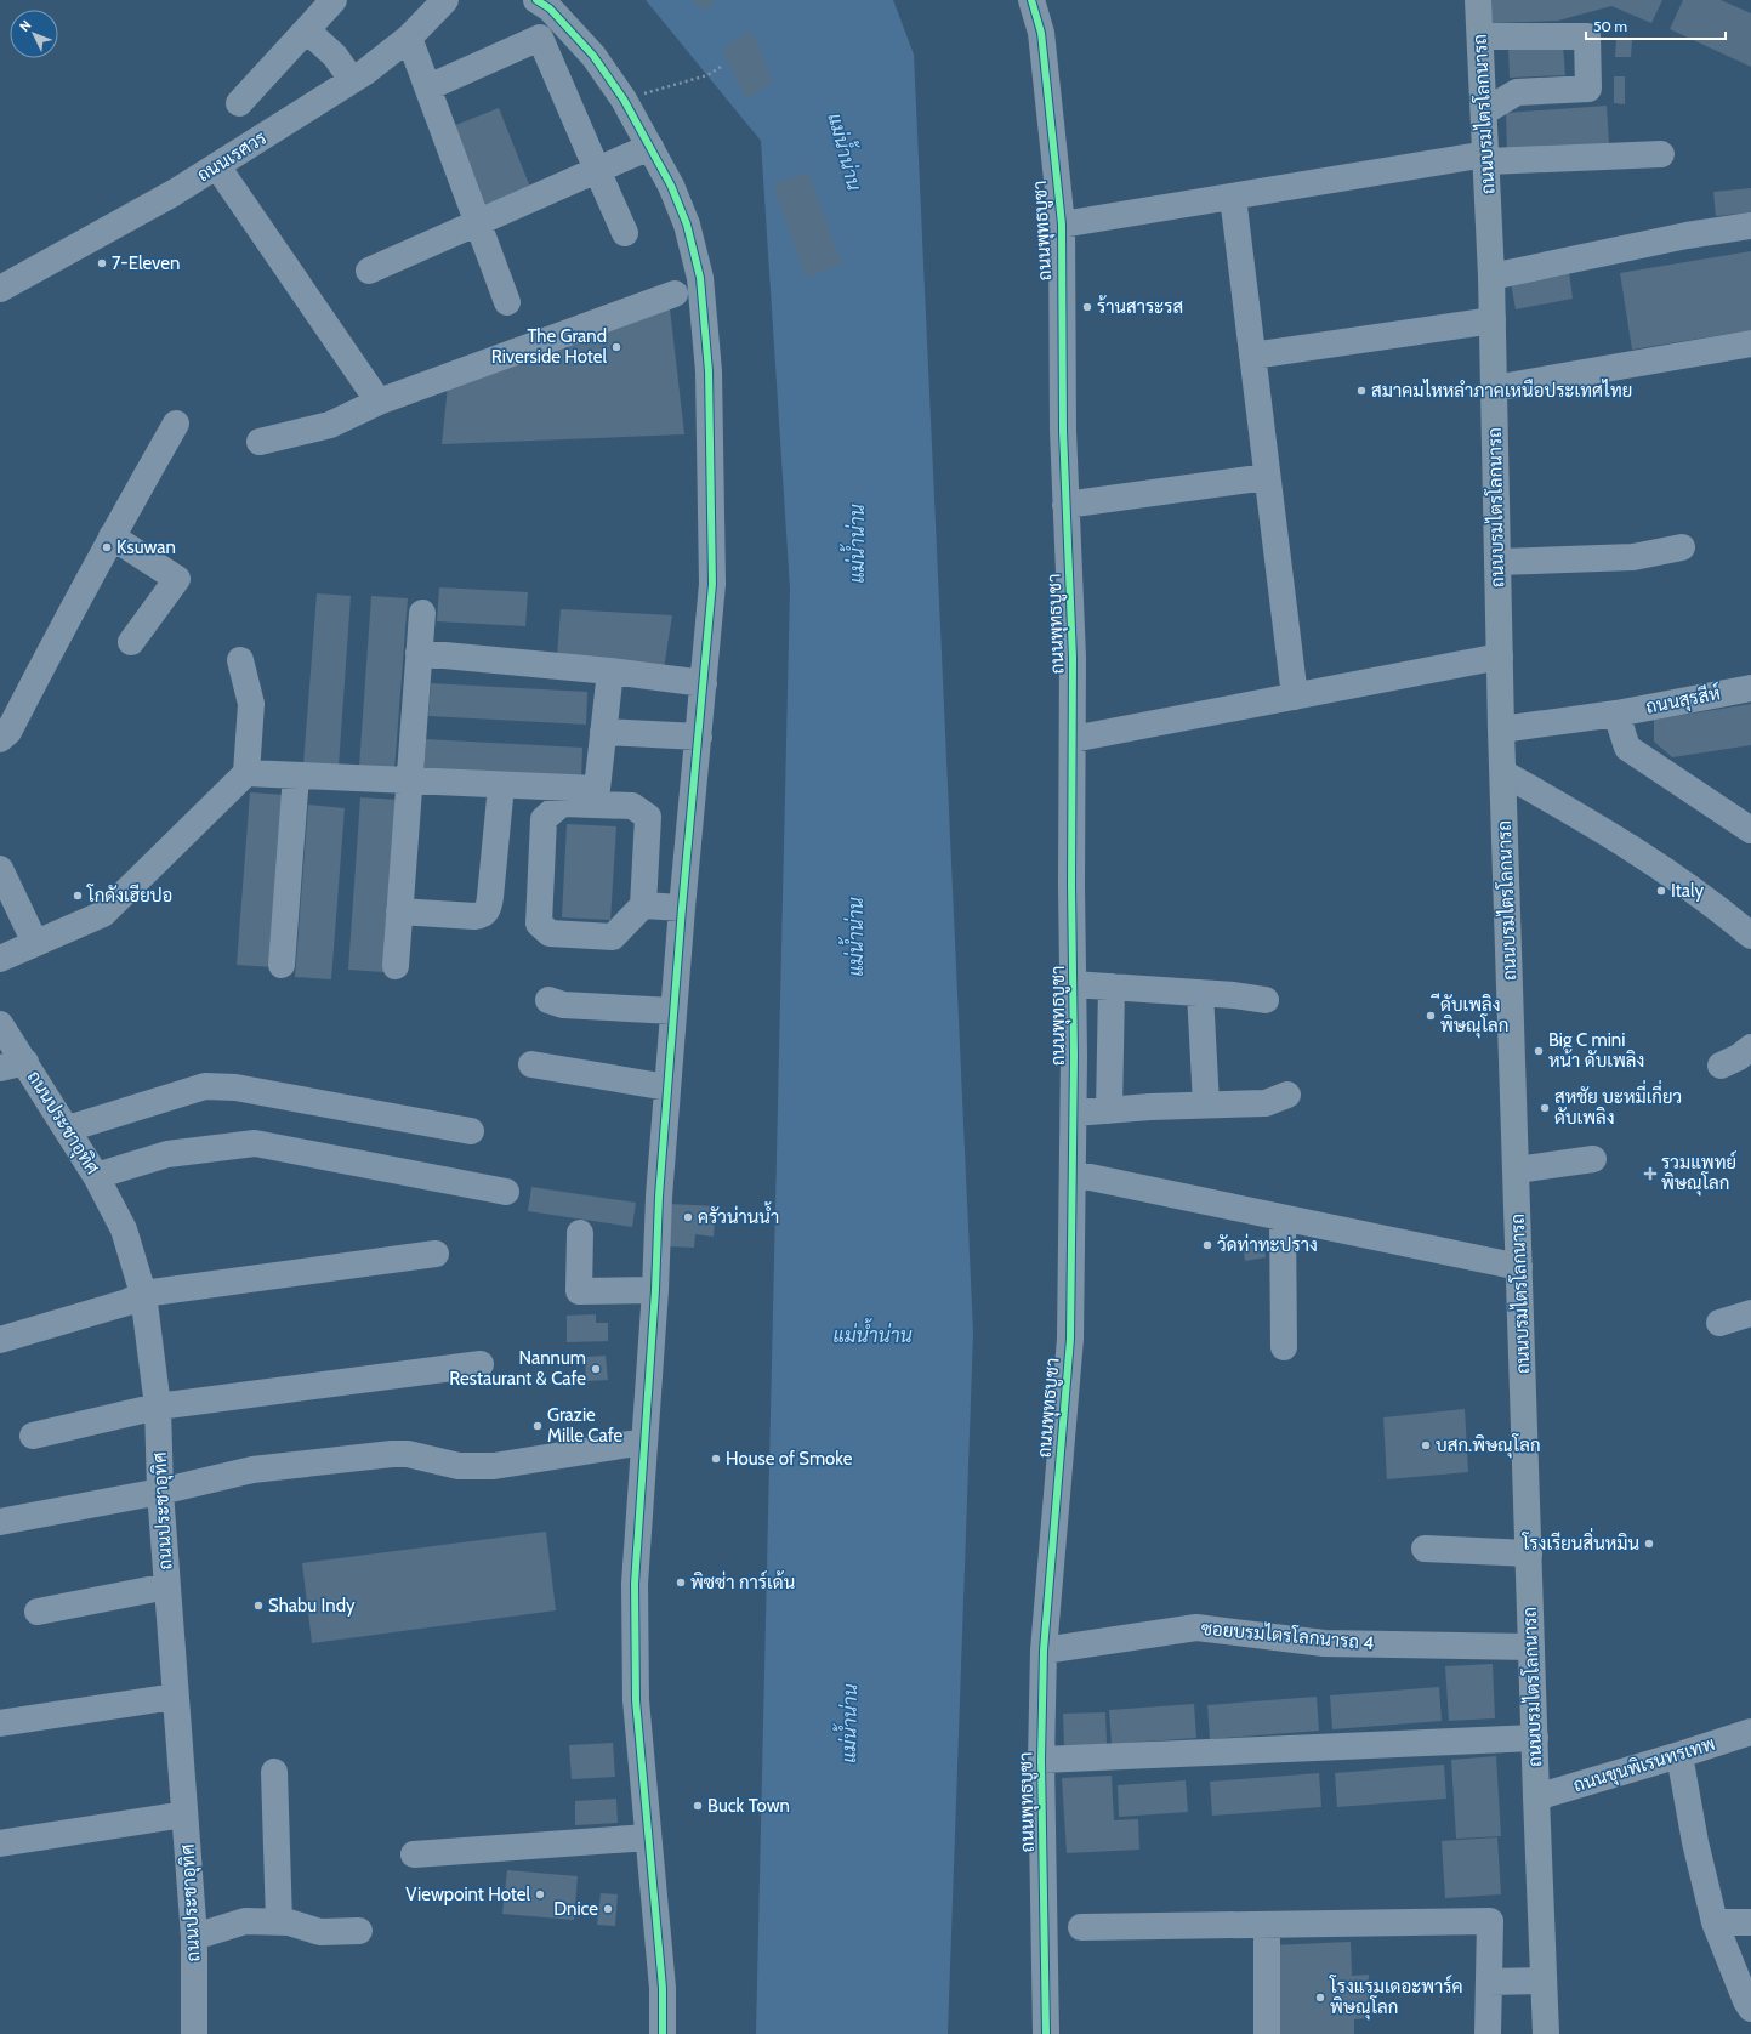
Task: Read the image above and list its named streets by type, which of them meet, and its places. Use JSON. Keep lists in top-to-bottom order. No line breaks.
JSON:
{"streets":{"main road":["ถนนบรมไตรโลกนารถ"],"street":["ถนนเรศวร","ถนนพุทธบูชา","ถนนสุรสีห์","ถนนประชาอุทิศ","ซอยบรมไตรโลกนารถ 4","ถนนขุนพิเรนทรเทพ"]},"crossings":[["ถนนบรมไตรโลกนารถ","ถนนสุรสีห์"],["ถนนบรมไตรโลกนารถ","ซอยบรมไตรโลกนารถ 4"],["ถนนบรมไตรโลกนารถ","ถนนขุนพิเรนทรเทพ"],["ถนนพุทธบูชา","ซอยบรมไตรโลกนารถ 4"]],"water":["แม่น้ำน่าน"],"places":{"other":["7-Eleven","ร้านสาระรส","The Grand Riverside Hotel","สมาคมไหหลำภาคเหนือประเทศไทย","Ksuwan","Italy","โกดังเฮียปอ","ีดับเพลิง พิษณุโลก","Big C mini หน้า ดับเพลิง","สหชัย บะหมี่เกี่ยว ดับเพลิง","ครัวน่านน้ำ","วัดท่าทะปราง","Nannum Restaurant & Cafe","Grazie Mille Cafe","บสก.พิษณุโลก","House of Smoke","โรงเรียนสิ่นหมิน","พิซซ่า การ์เด้น","Shabu Indy","Buck Town","Viewpoint Hotel","Dnice","โรงแรมเดอะพาร์ค พิษณุโลก"],"health":["รวมแพทย์ พิษณุโลก"]},"scale_bar":"50 m","north":"top left"}
